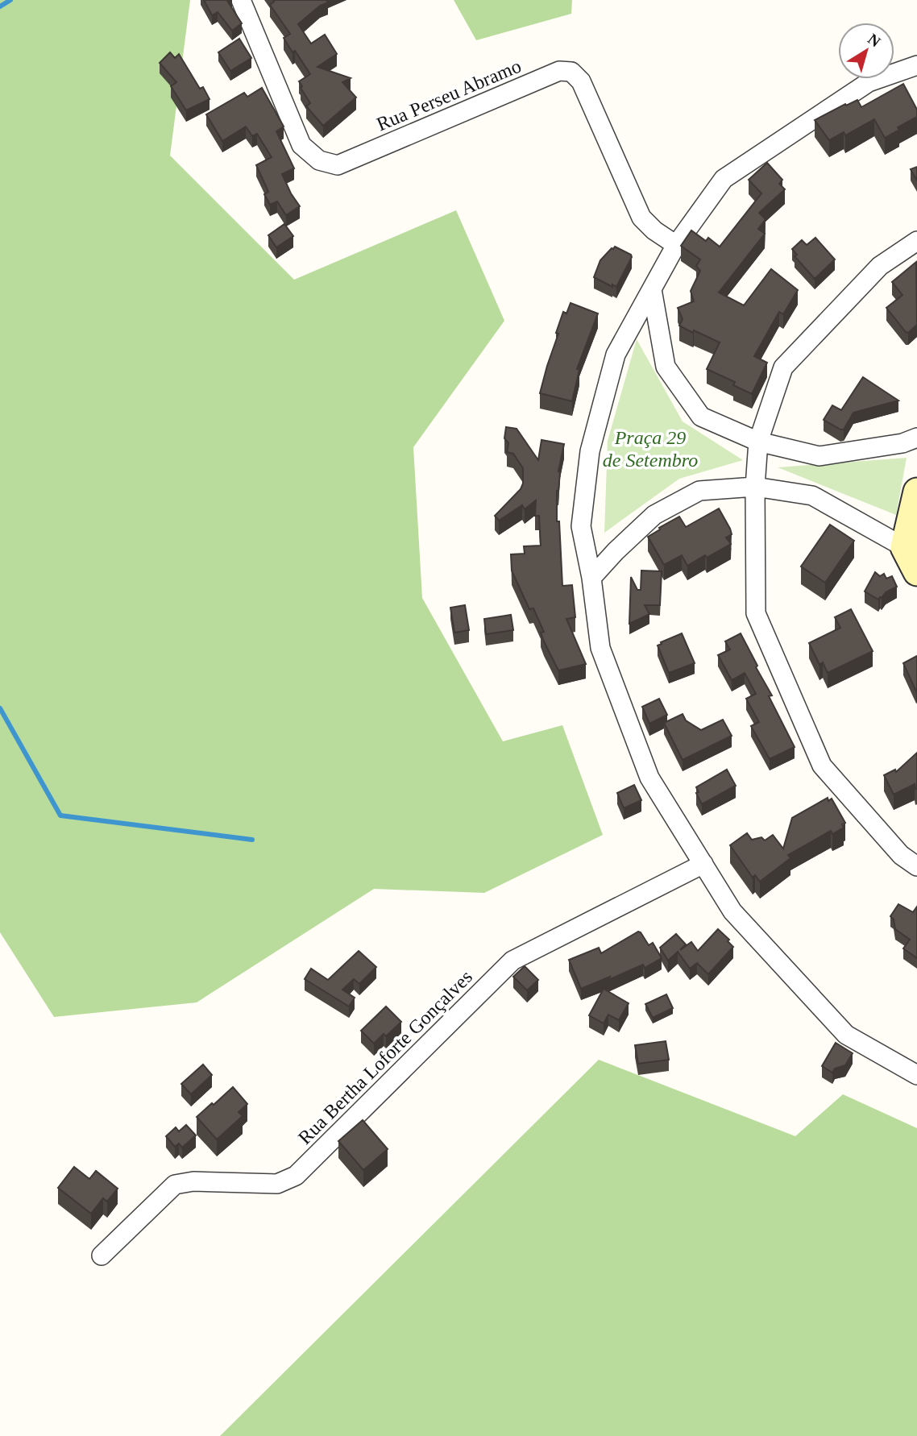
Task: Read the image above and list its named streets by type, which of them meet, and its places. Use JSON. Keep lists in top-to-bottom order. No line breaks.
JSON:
{"streets":{"street":["Rua Perseu Abramo","Rua Bertha Loforte Gonçalves"]},"parks":["Praça 29 de Setembro"],"north":"top right"}
